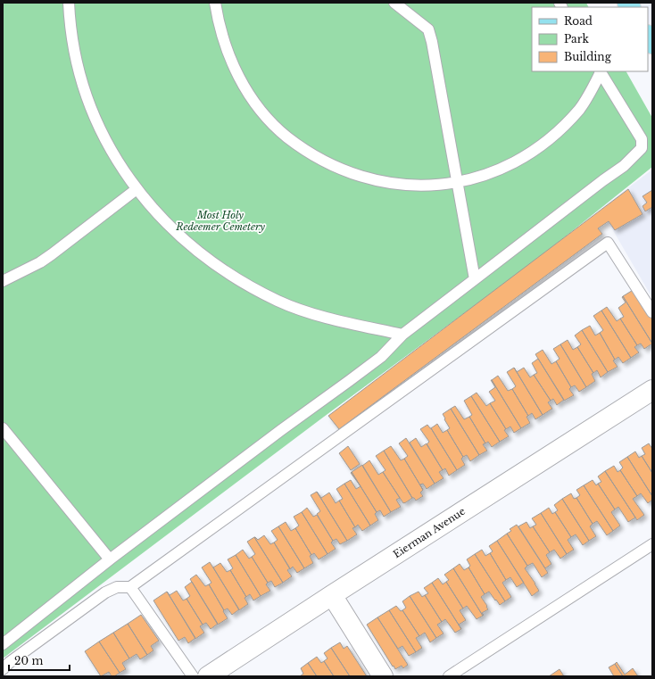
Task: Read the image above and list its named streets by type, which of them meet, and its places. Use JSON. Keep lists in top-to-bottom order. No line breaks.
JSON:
{"streets":{"street":["Eierman Avenue"]},"parks":["Most Holy Redeemer Cemetery"],"legend":["Road","Park","Building"],"scale_bar":"20 m"}
